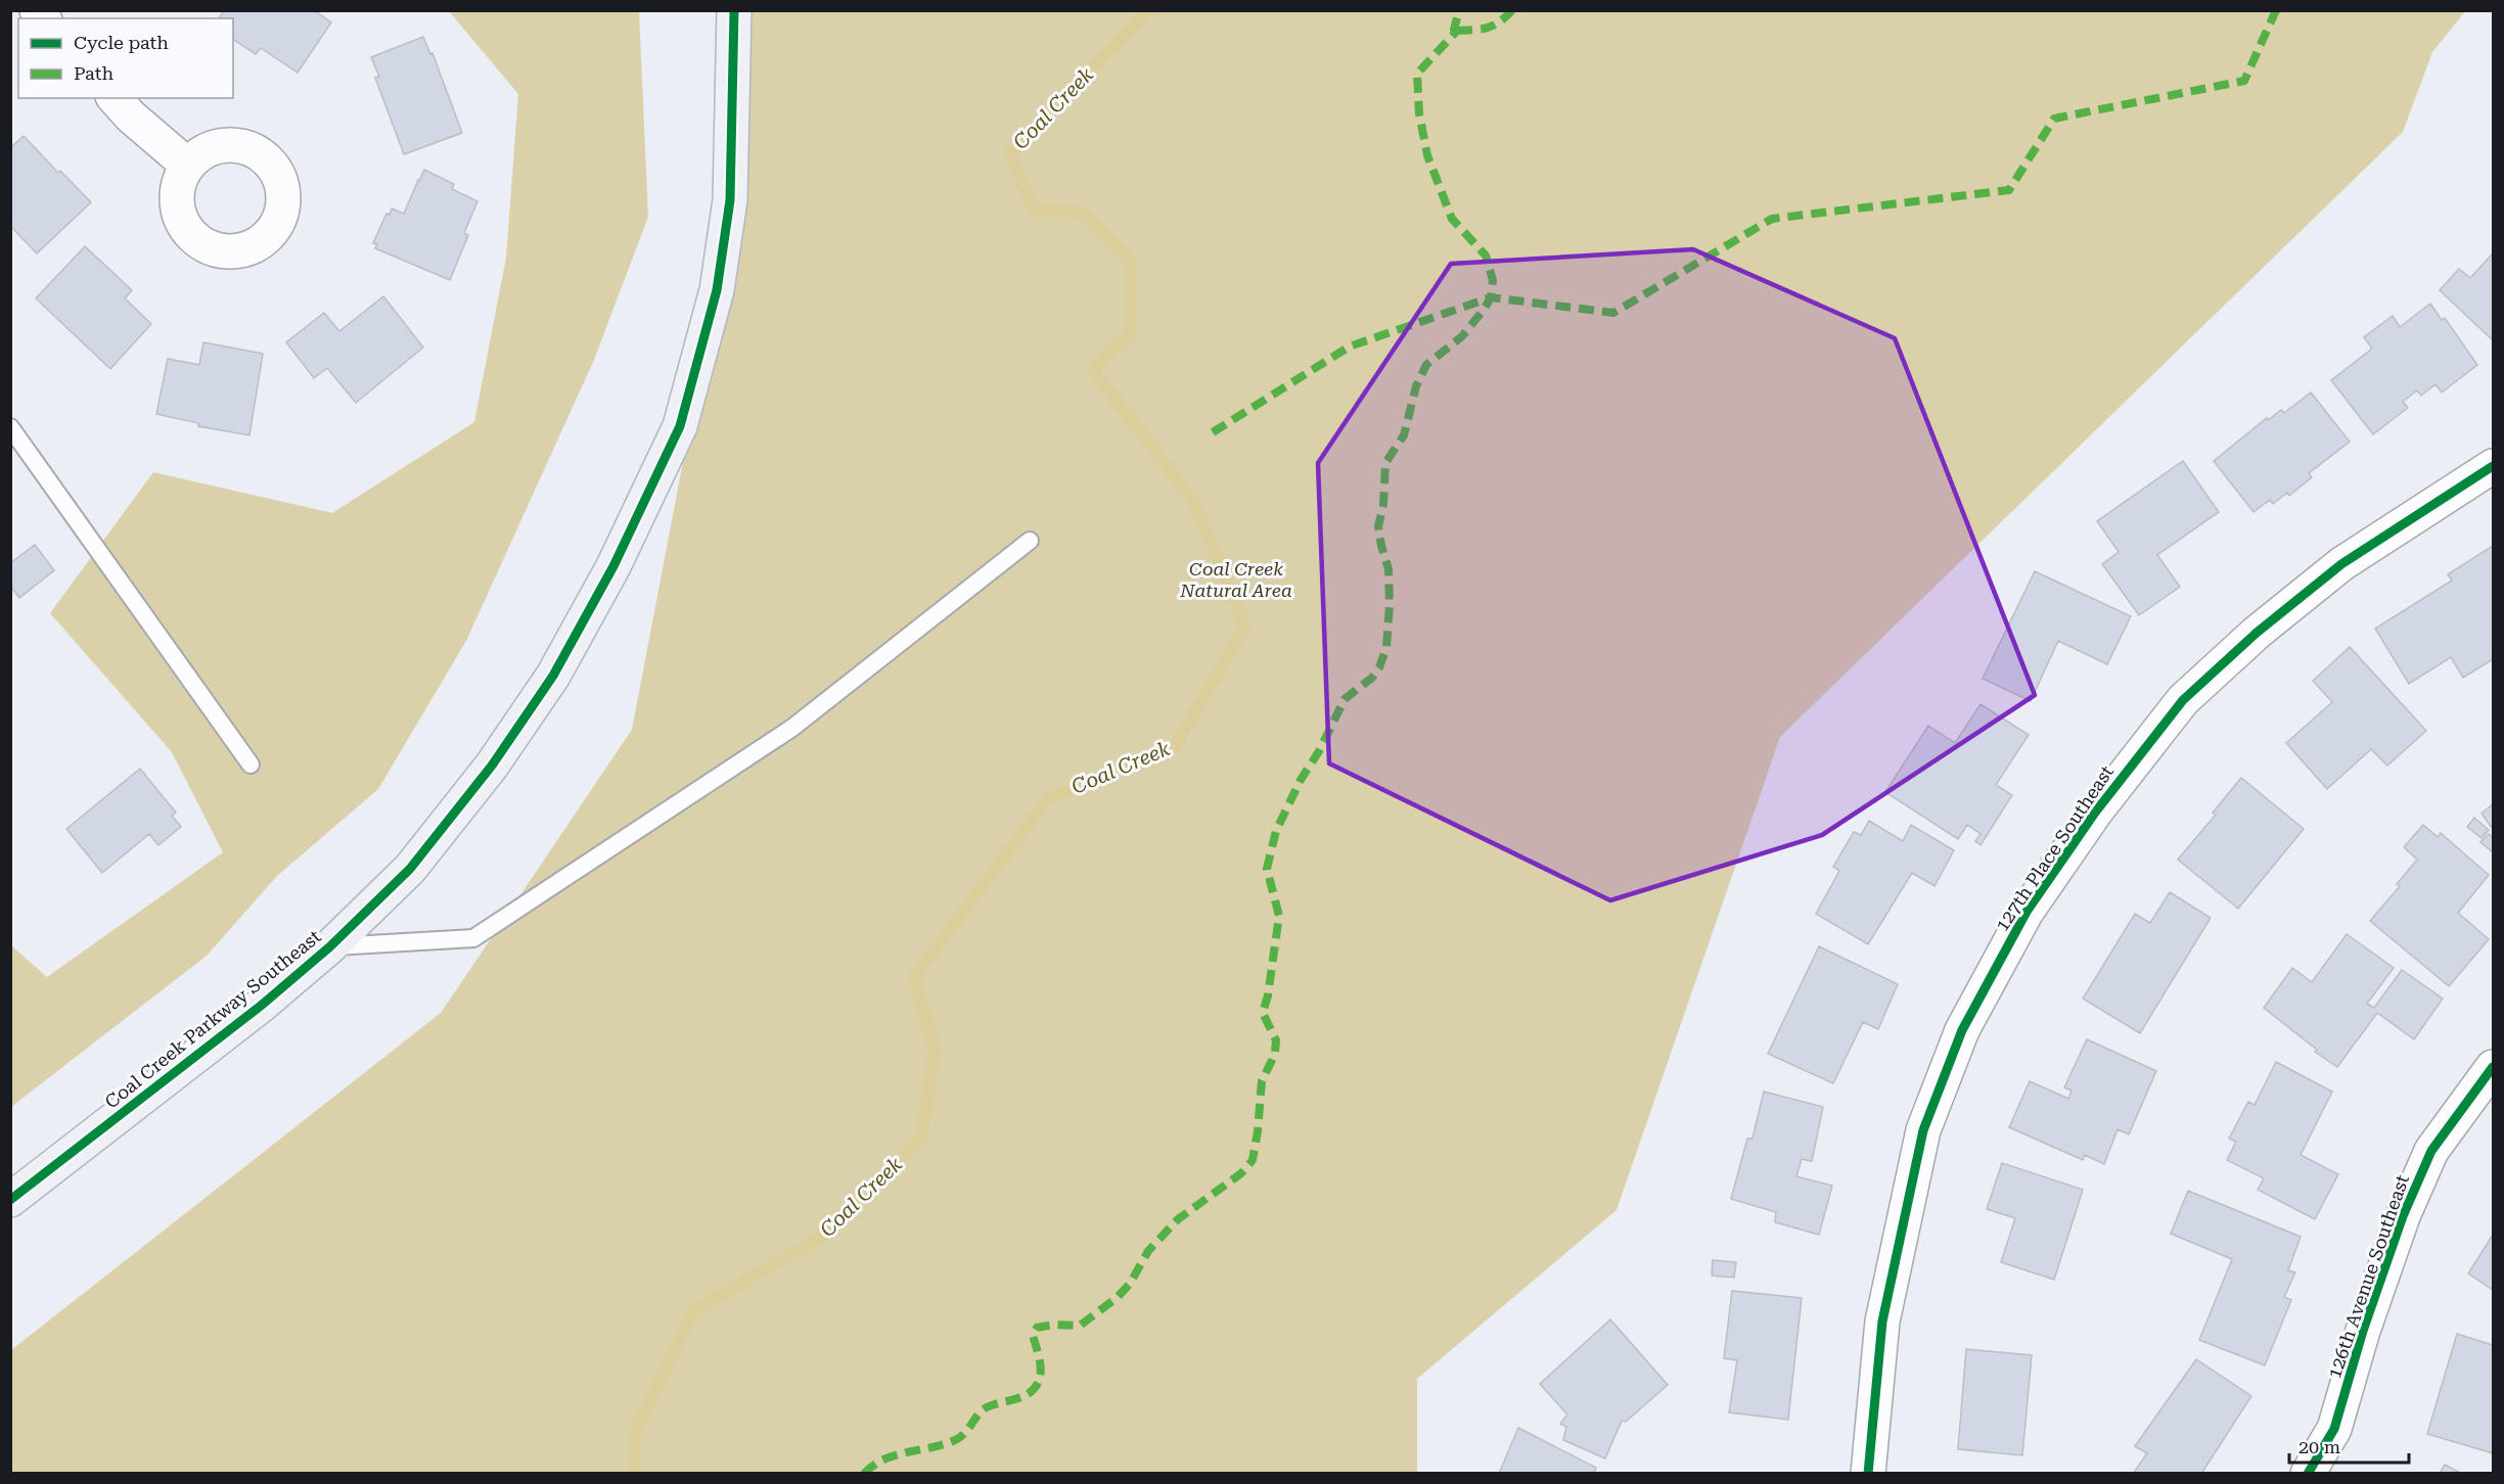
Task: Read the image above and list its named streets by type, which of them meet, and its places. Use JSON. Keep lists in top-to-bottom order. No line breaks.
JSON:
{"streets":{"main road":["Coal Creek Parkway Southeast"],"street":["127th Place Southeast","126th Avenue Southeast"]},"water":["Coal Creek"],"parks":["Coal Creek Natural Area"],"legend":["Cycle path","Path"],"scale_bar":"20 m"}
